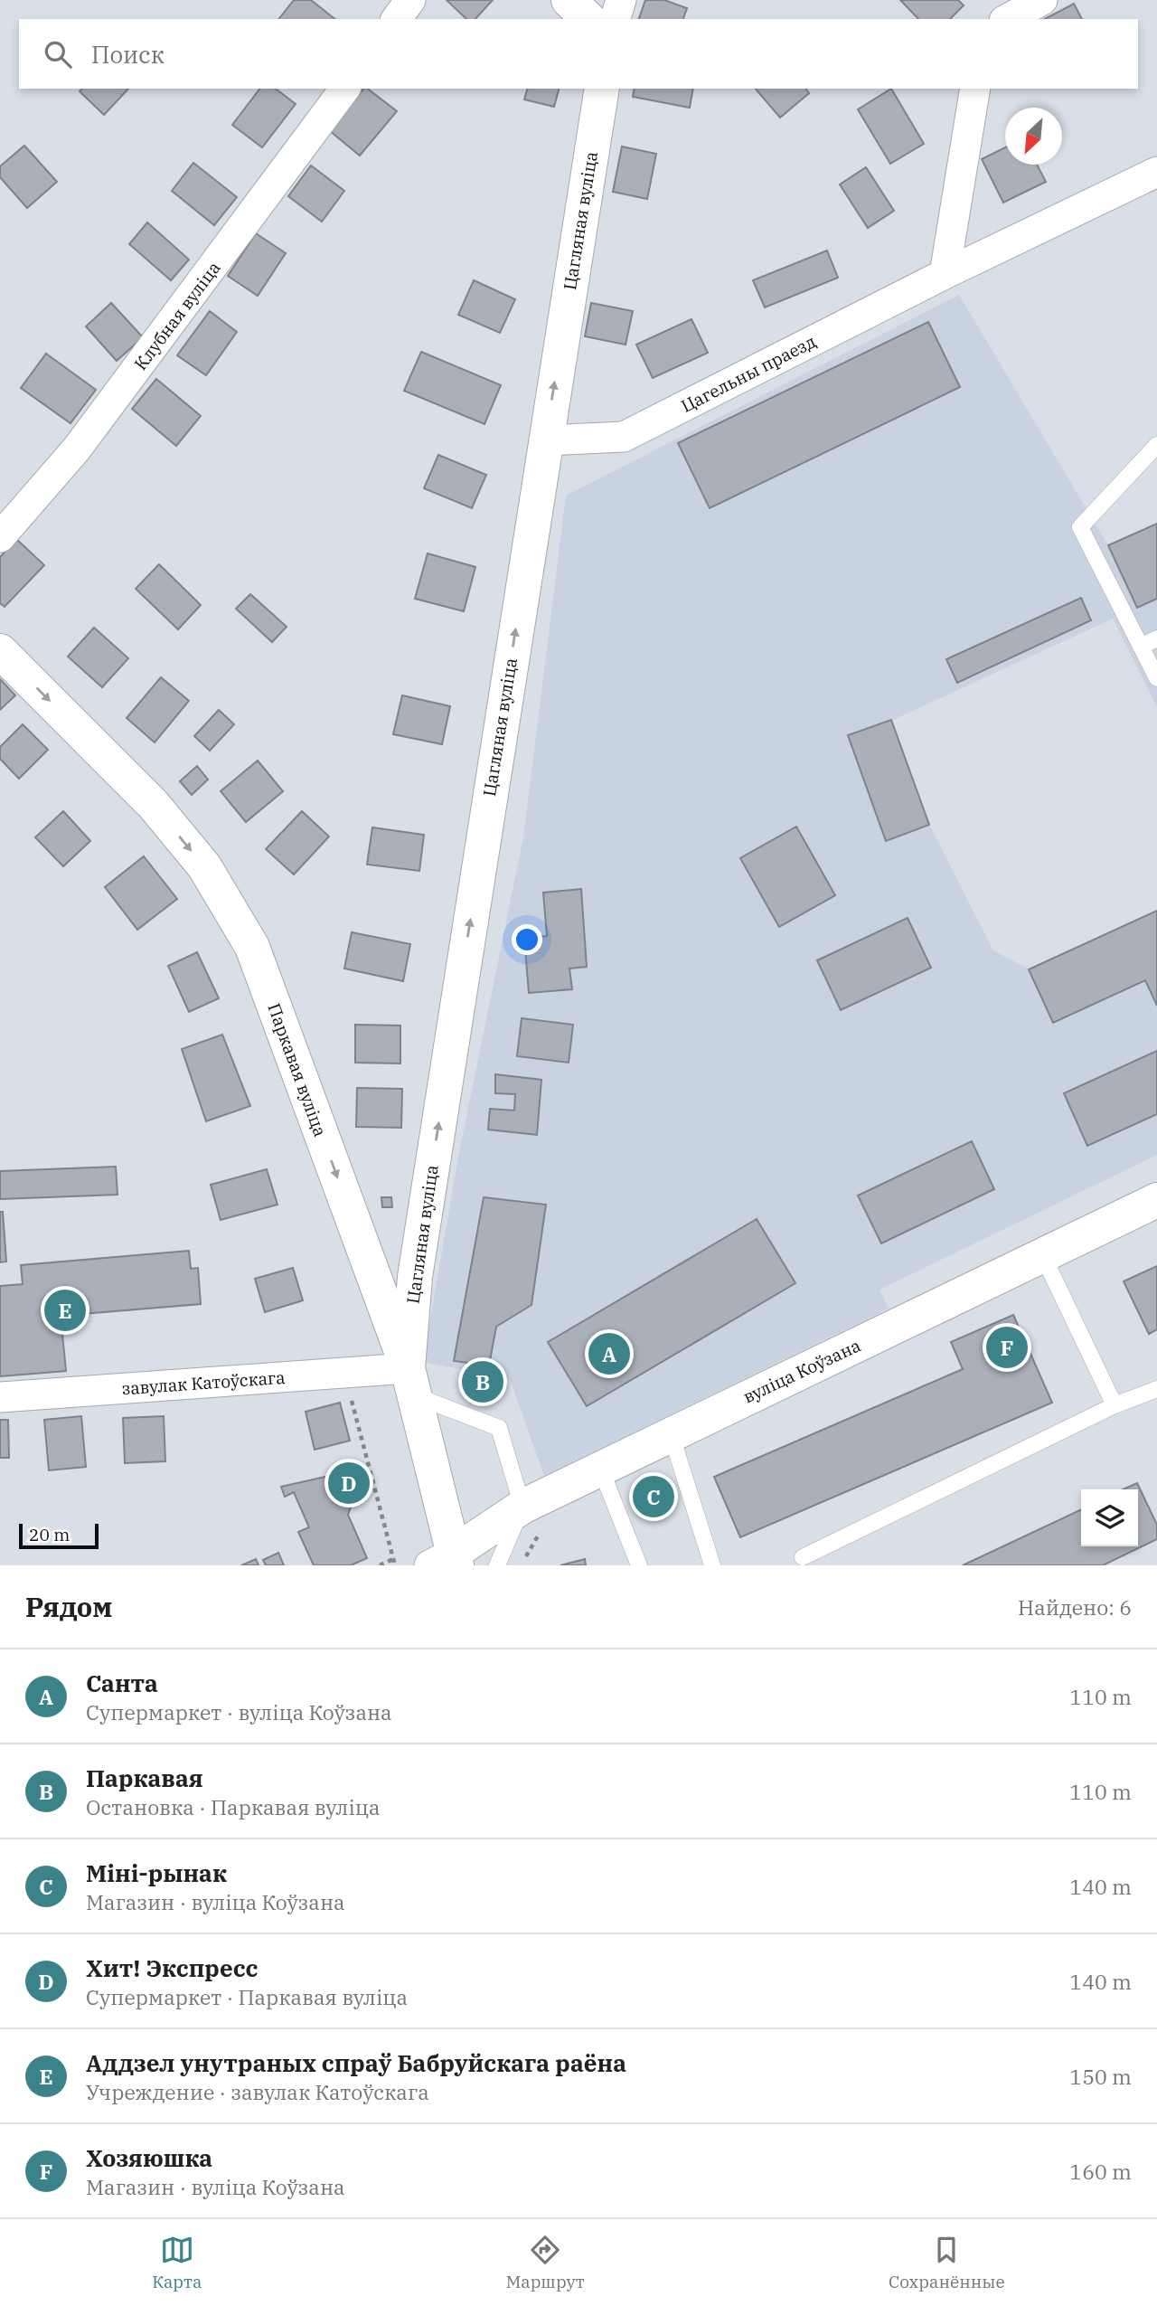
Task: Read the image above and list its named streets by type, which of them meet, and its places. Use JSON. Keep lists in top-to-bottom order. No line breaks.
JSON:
{"streets":{"main road":["Цагляная вуліца","Паркавая вуліца","вуліца Коўзана"],"street":["Клубная вуліца","Цагельны праезд","завулак Катоўскага"]},"crossings":[["Цагляная вуліца","Цагельны праезд"],["Цагляная вуліца","Паркавая вуліца"],["Цагляная вуліца","завулак Катоўскага"],["Паркавая вуліца","вуліца Коўзана"],["Паркавая вуліца","завулак Катоўскага"]],"one_way":["Цагляная вуліца","Паркавая вуліца"],"scale_bar":"20 m","north":"bottom left","page":{"search":"Поиск","pins":["E","F","A","B","D","C"],"scale":"20 m","heading":["Рядом","Найдено: 6"],"list":[{"mark":"A","name":"Санта","note":"Супермаркет · вуліца Коўзана","value":"110 m"},{"mark":"B","name":"Паркавая","note":"Остановка · Паркавая вуліца","value":"110 m"},{"mark":"C","name":"Міні-рынак","note":"Магазин · вуліца Коўзана","value":"140 m"},{"mark":"D","name":"Хит! Экспресс","note":"Супермаркет · Паркавая вуліца","value":"140 m"},{"mark":"E","name":"Аддзел унутраных спраў Бабруйскага раёна","note":"Учреждение · завулак Катоўскага","value":"150 m"},{"mark":"F","name":"Хозяюшка","note":"Магазин · вуліца Коўзана","value":"160 m"}],"nav":["Карта","Маршрут","Сохранённые"]}}
